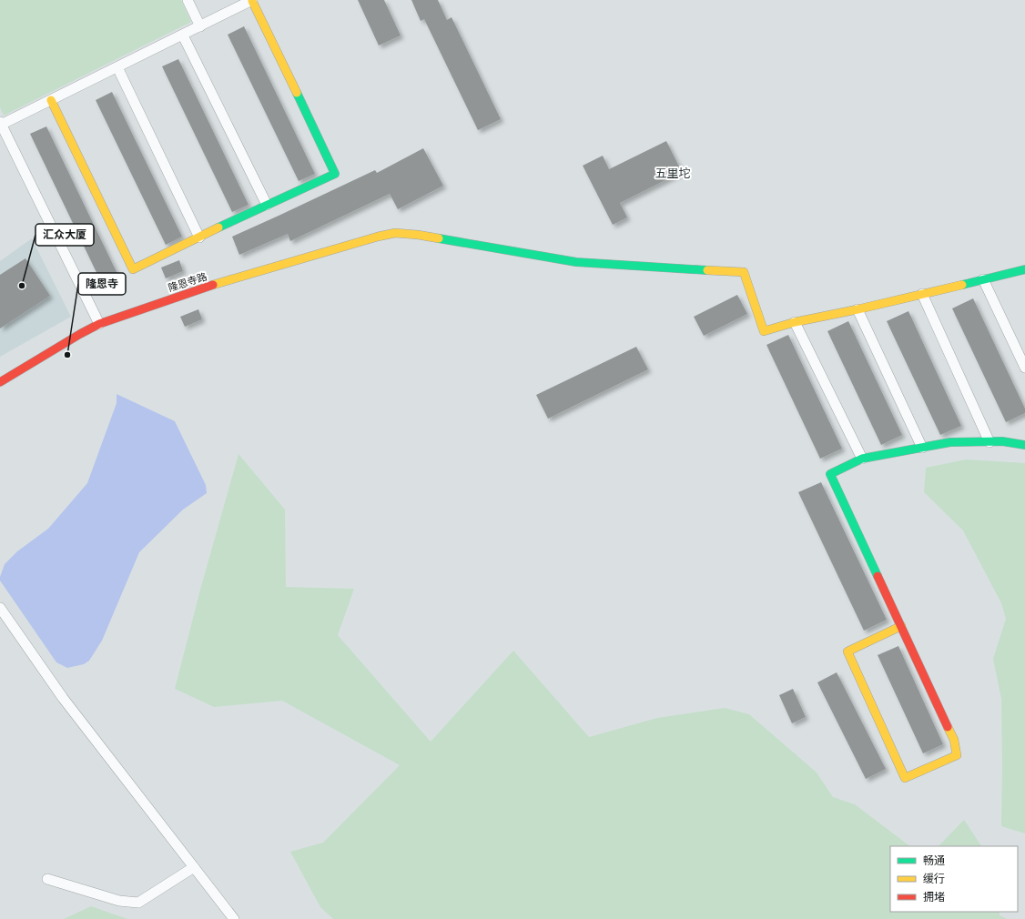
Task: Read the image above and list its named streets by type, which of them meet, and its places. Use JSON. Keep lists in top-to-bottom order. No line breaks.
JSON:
{"streets":{"street":["隆恩寺路"]},"districts":["五里坨"],"places":["汇众大厦","隆恩寺"],"legend":["畅通","缓行","拥堵"]}
